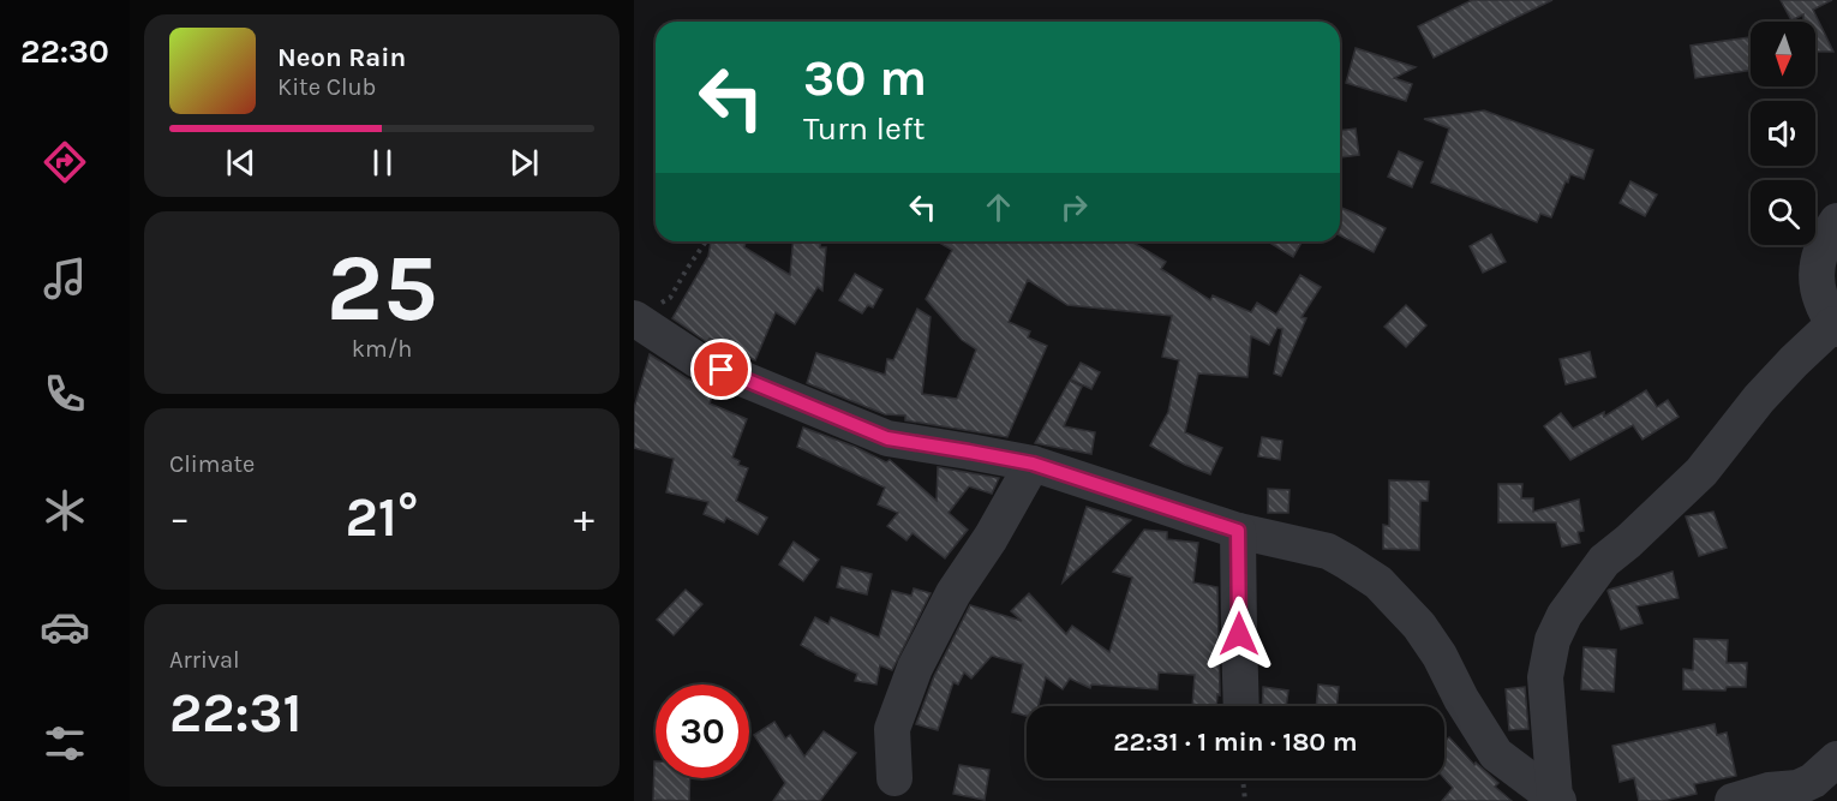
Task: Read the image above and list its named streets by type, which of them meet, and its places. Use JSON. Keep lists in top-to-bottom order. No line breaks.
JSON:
{"north":"bottom","page":{"tabs":"22:30","turn":["30 m","Turn left"],"song":["Neon Rain","Kite Club"],"tile":[["25","km/h"],"Climate",["Arrival","22:31"]],"heat":["−","21°","+"],"limit":"30","trip":"22:31 · 1 min · 180 m"}}
